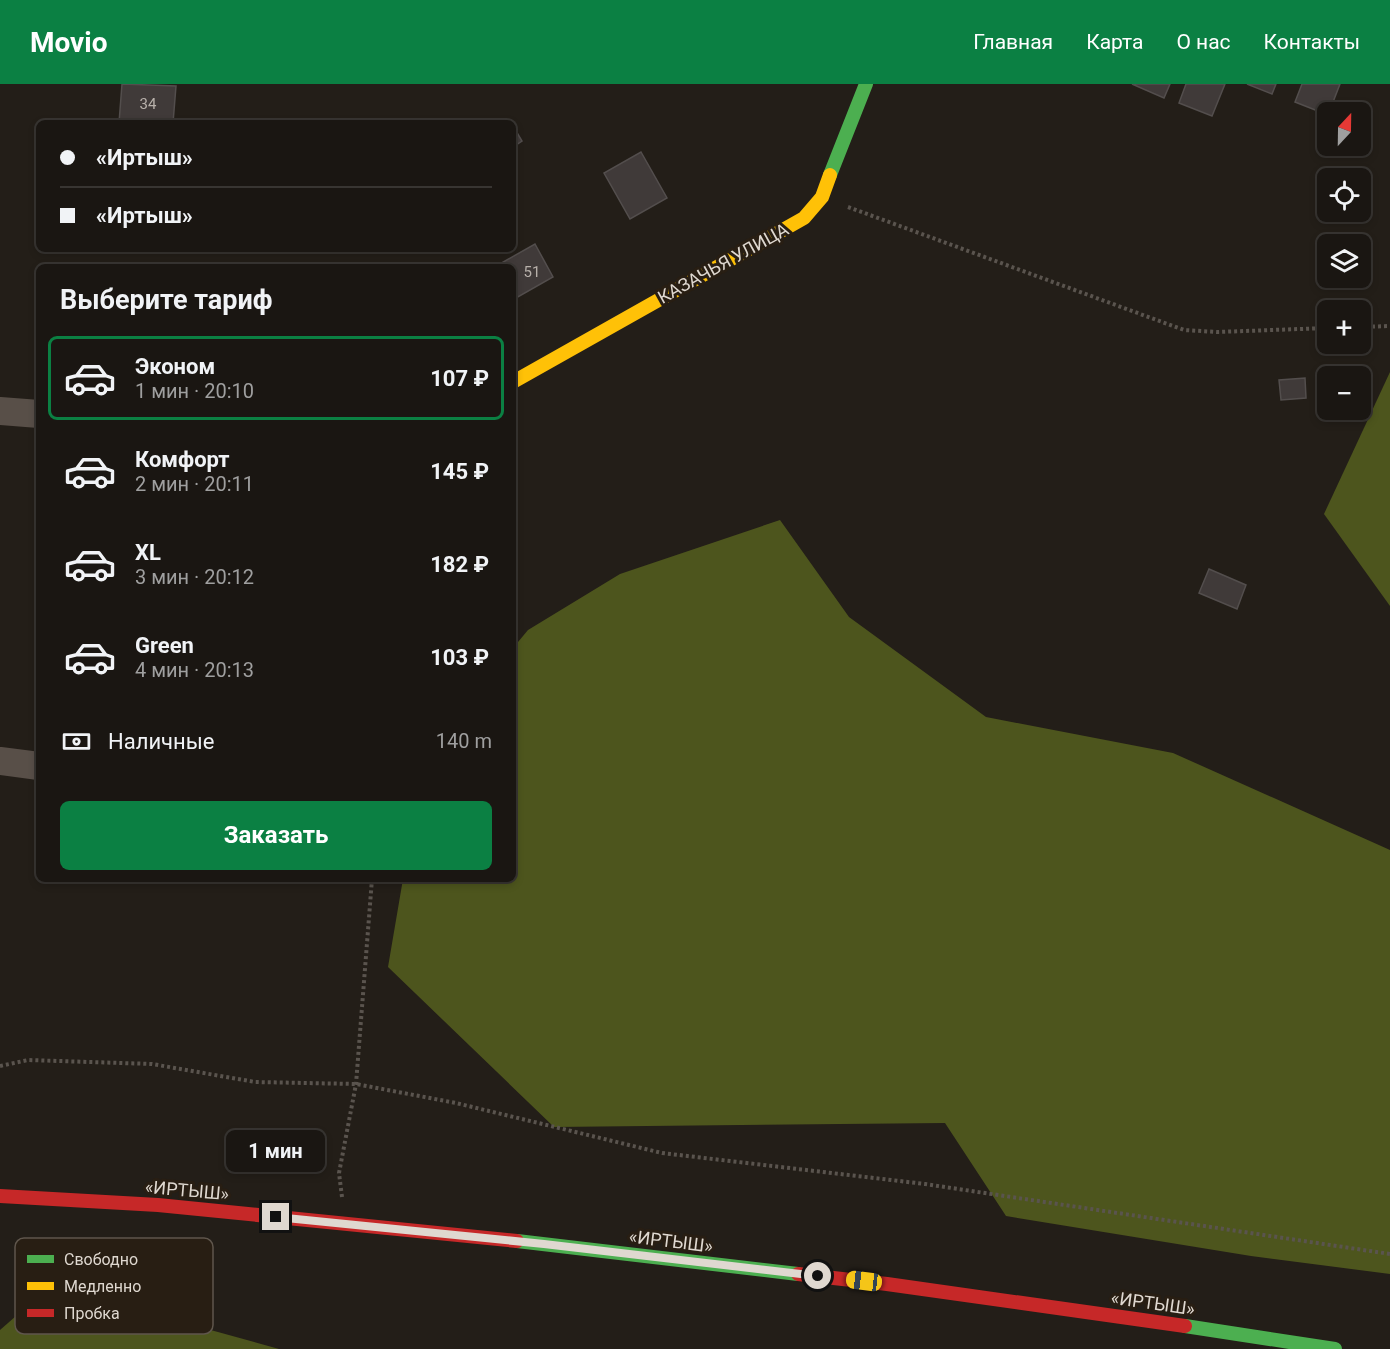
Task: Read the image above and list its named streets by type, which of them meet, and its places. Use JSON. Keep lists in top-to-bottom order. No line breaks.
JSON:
{"streets":{"main road":["КАЗАЧЬЯ УЛИЦА","«ИРТЫШ»"]},"house_numbers":["34","51"],"legend":["Свободно","Медленно","Пробка"],"north":"top","page":{"header":"Movio","nav":["Главная","Карта","О нас","Контакты"],"map_buttons":["+","−"],"banner":["«Иртыш»","«Иртыш»"],"heading":"Выберите тариф","list":[{"name":"Эконом","note":"1 мин · 20:10","value":"107 ₽"},{"name":"Комфорт","note":"2 мин · 20:11","value":"145 ₽"},{"name":"XL","note":"3 мин · 20:12","value":"182 ₽"},{"name":"Green","note":"4 мин · 20:13","value":"103 ₽"}],"pay":["Наличные","140 m"],"buttons":"Заказать","bubble":"1 мин"}}
